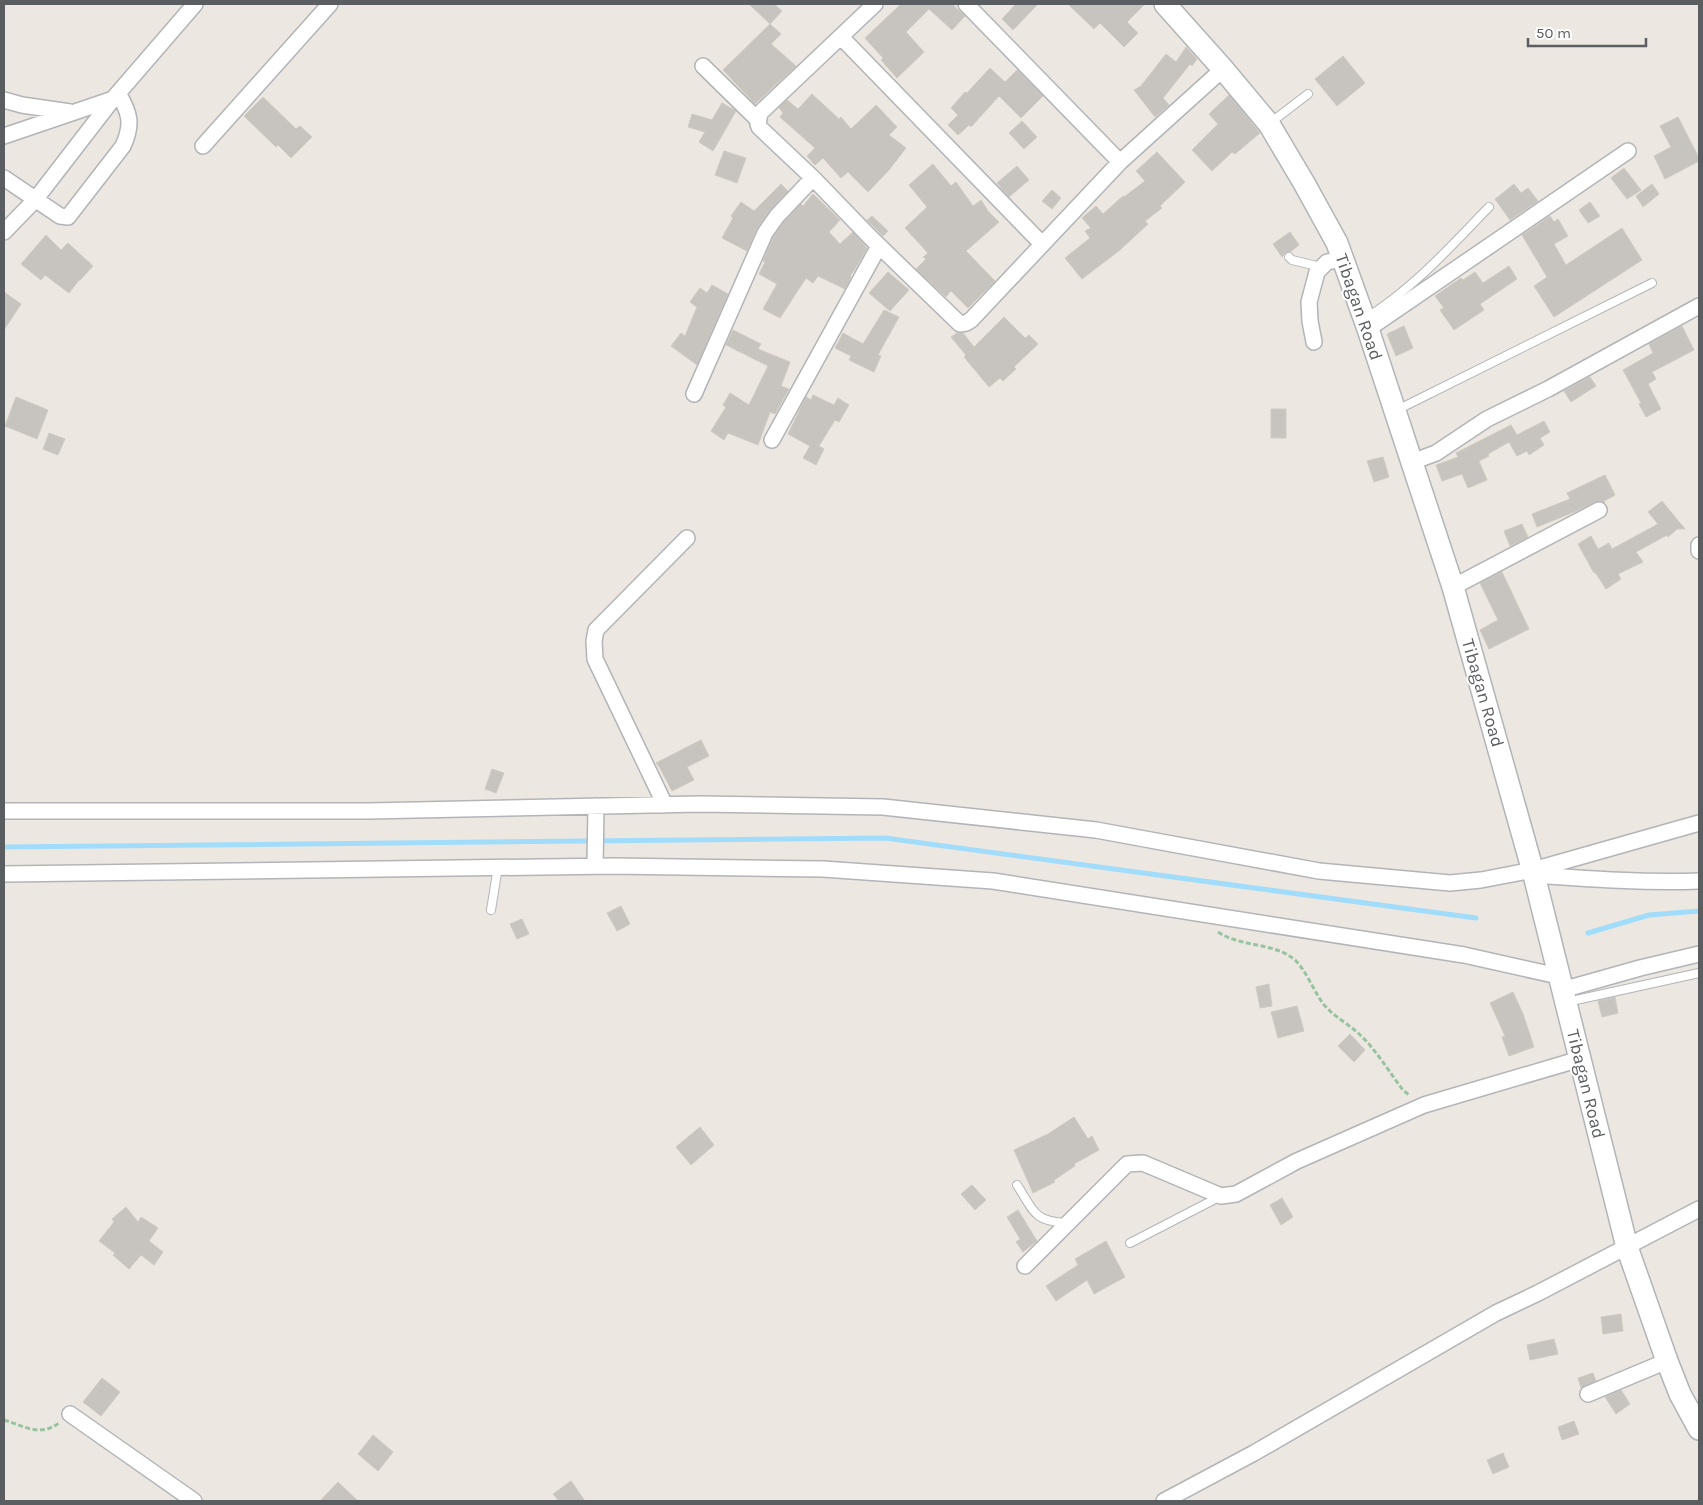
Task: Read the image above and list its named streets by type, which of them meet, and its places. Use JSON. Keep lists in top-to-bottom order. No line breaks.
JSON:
{"streets":{"main road":["Tibagan Road"]},"scale_bar":"50 m"}
